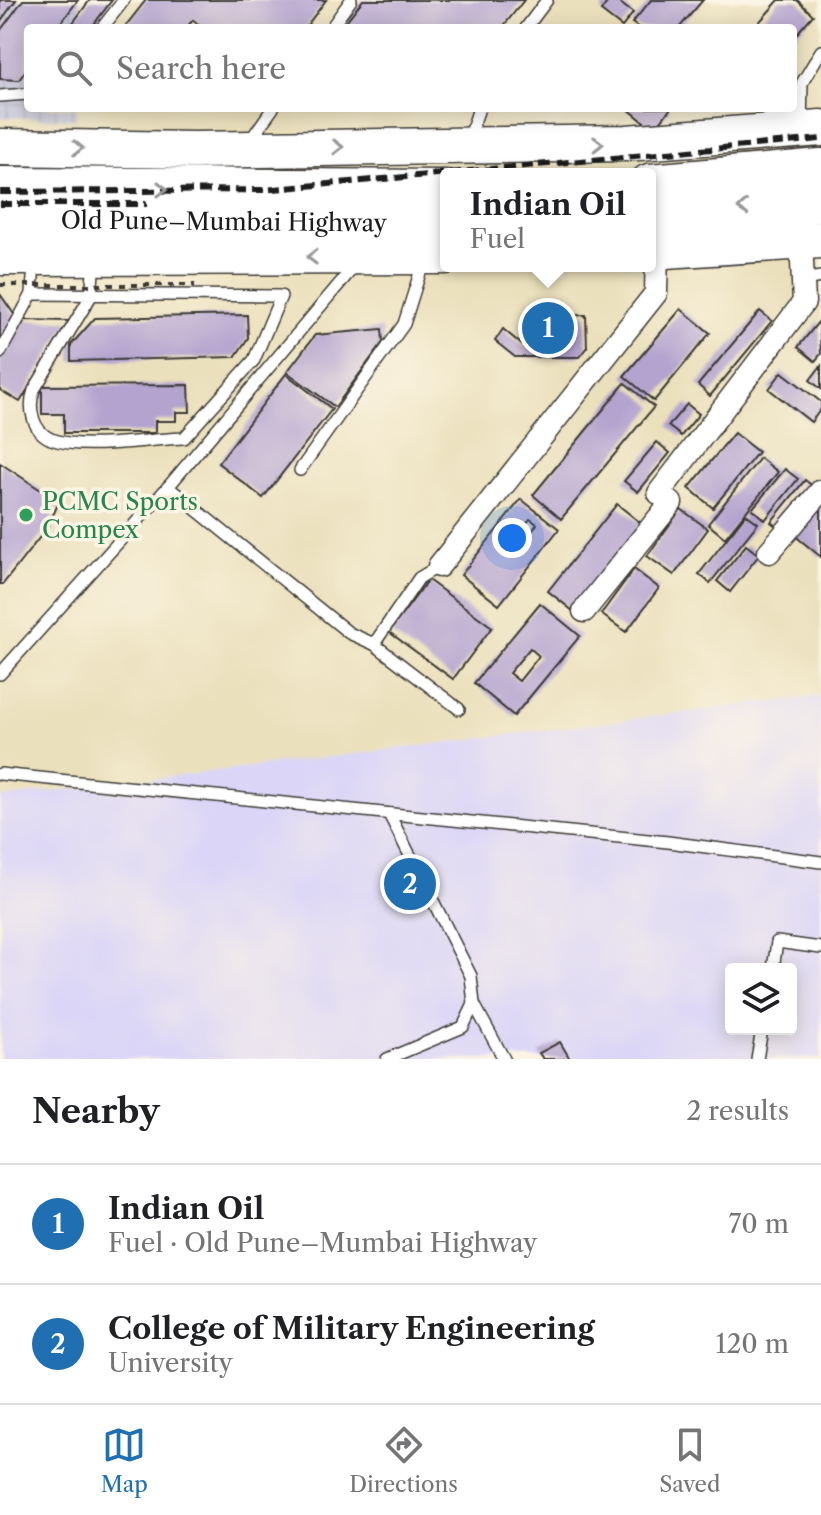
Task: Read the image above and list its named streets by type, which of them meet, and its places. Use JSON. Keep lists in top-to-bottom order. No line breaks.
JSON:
{"streets":{"highway":["Old Pune–Mumbai Highway"]},"places":["PCMC Sports Compex"],"page":{"search":"Search here","popup":["Indian Oil","Fuel"],"pins":["1","2"],"heading":["Nearby","2 results"],"list":[{"mark":"1","name":"Indian Oil","note":"Fuel · Old Pune–Mumbai Highway","value":"70 m"},{"mark":"2","name":"College of Military Engineering","note":"University","value":"120 m"}],"nav":["Map","Directions","Saved"]}}
